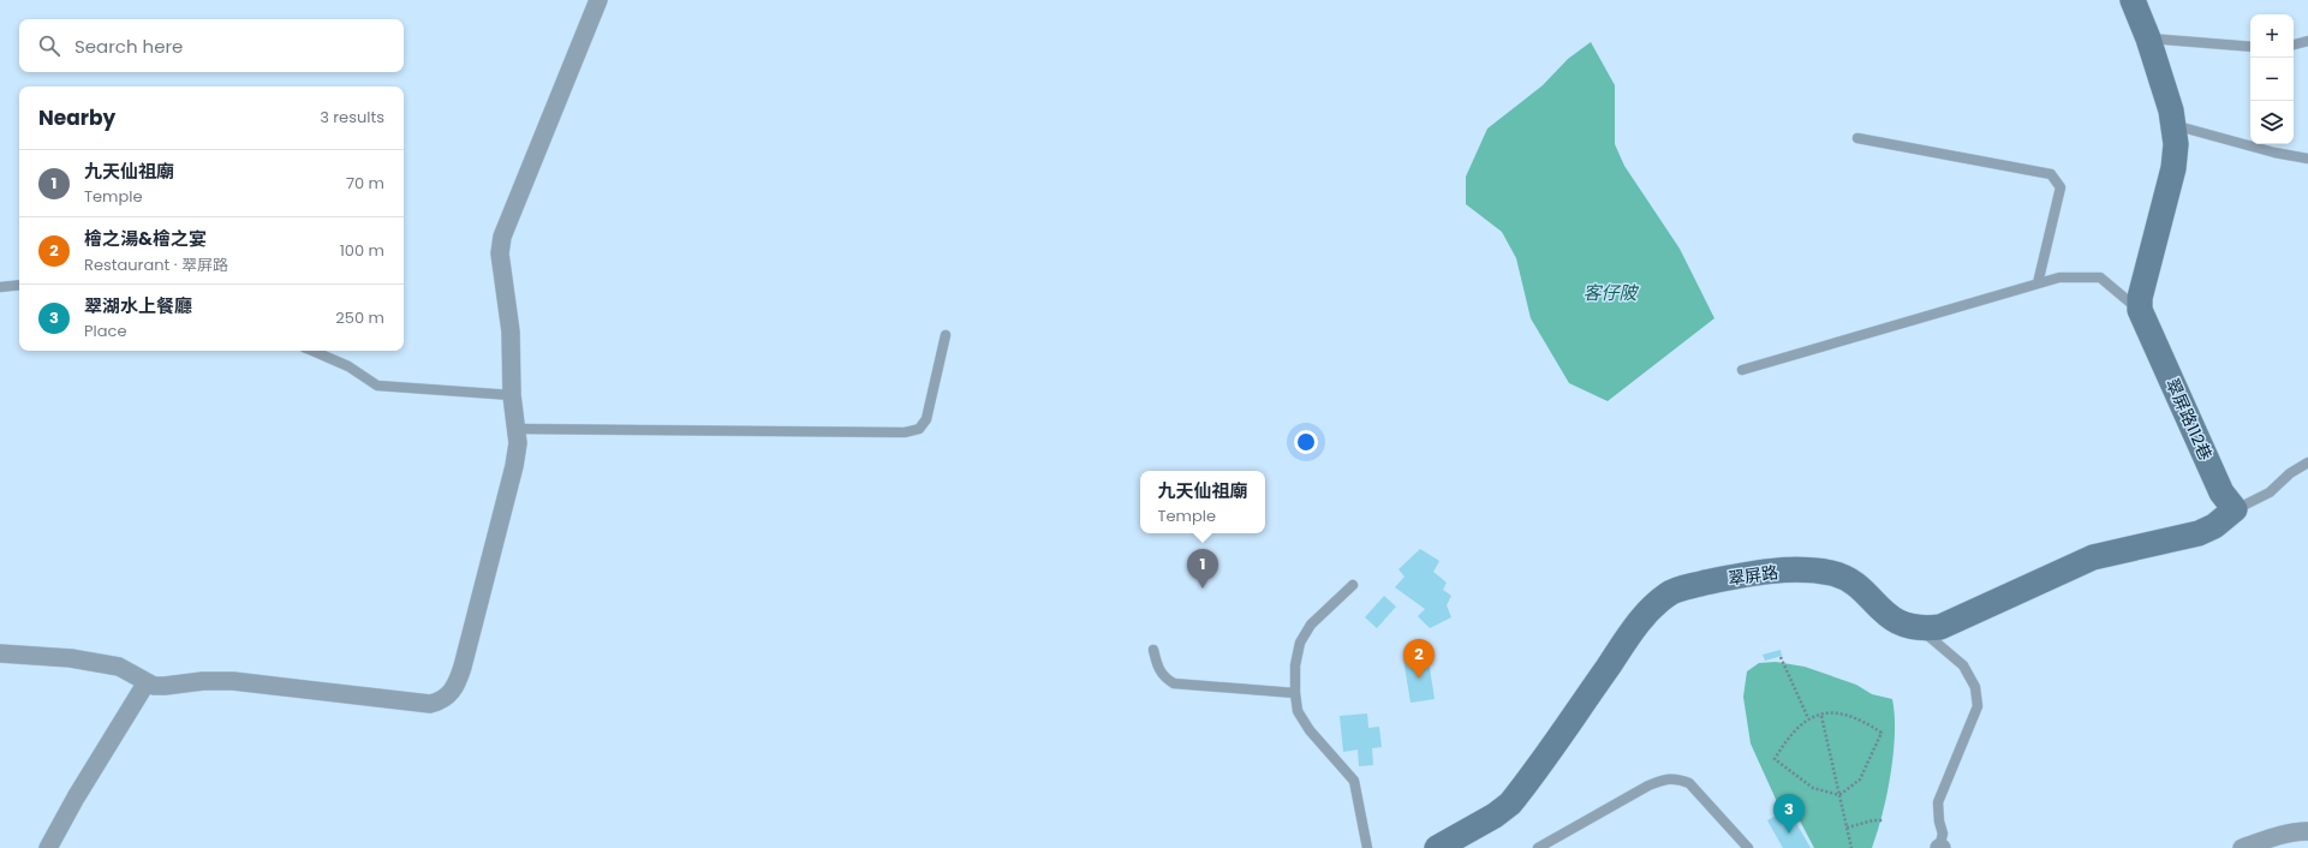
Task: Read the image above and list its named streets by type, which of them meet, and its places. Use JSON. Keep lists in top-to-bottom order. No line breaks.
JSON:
{"streets":{"main road":["翠屏路112巷","翠屏路"]},"water":["客仔陂"],"page":{"map_buttons":["+","−"],"search":"Search here","heading":["Nearby","3 results"],"list":[{"mark":"1","name":"九天仙祖廟","note":"Temple","value":"70 m"},{"mark":"2","name":"檜之湯&檜之宴","note":"Restaurant · 翠屏路","value":"100 m"},{"mark":"3","name":"翠湖水上餐廳","note":"Place","value":"250 m"}],"popup":["九天仙祖廟","Temple"],"pins":["1","2","3"]}}
